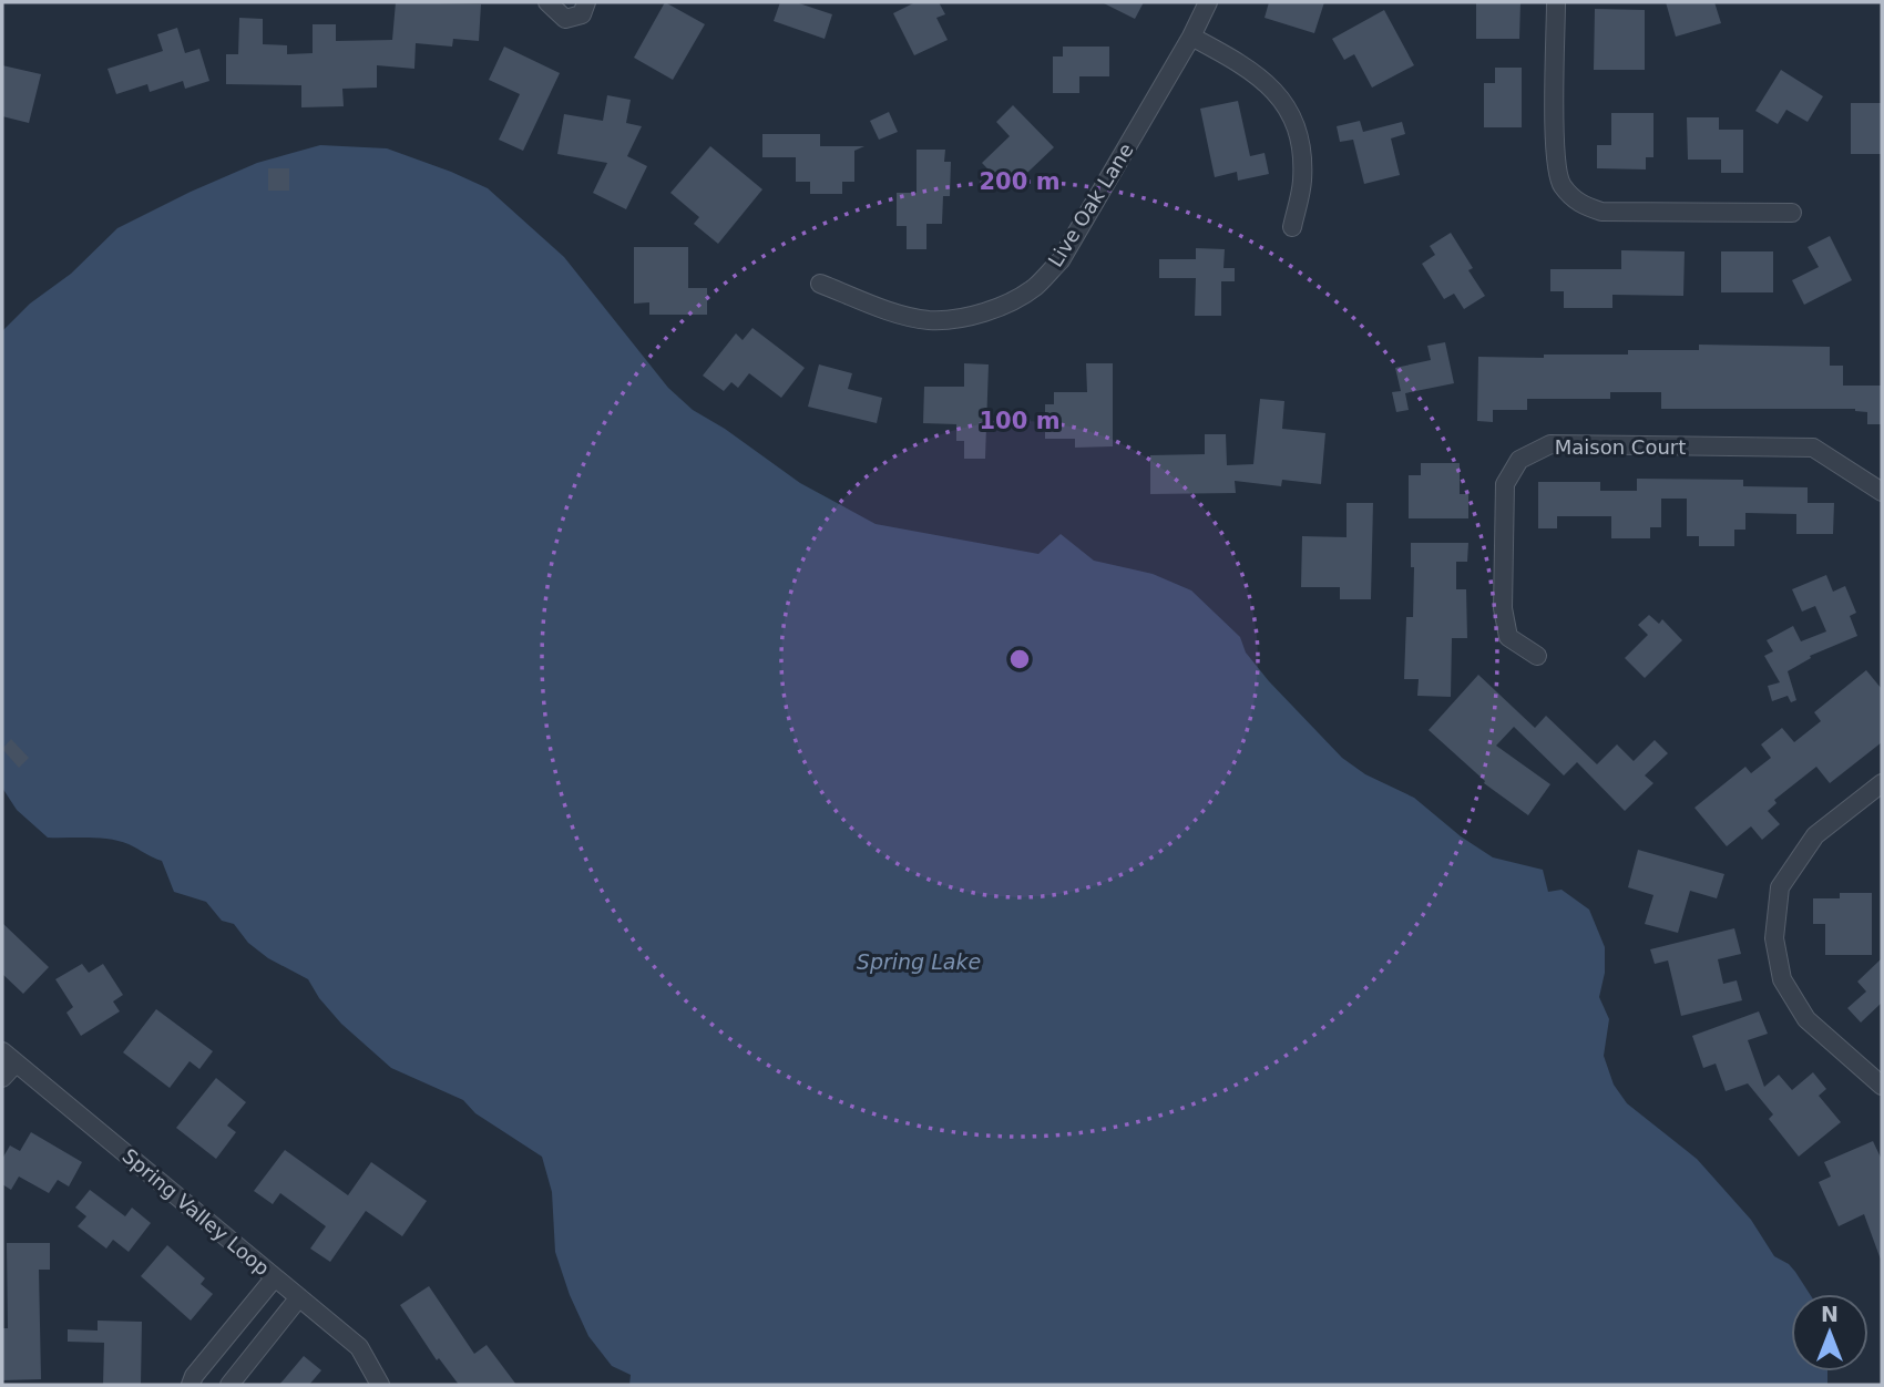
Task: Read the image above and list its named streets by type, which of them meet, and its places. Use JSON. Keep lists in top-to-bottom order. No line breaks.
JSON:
{"streets":{"street":["Live Oak Lane","Maison Court","Spring Valley Loop"]},"water":["Spring Lake"],"north":"top","rings":["200 m","100 m"]}
